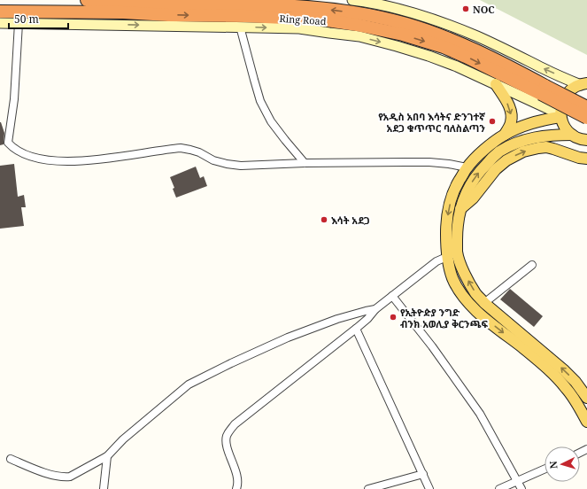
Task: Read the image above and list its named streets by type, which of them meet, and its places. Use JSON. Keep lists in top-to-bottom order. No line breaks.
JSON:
{"streets":{"highway":["Ring Road"]},"places":["NOC","የአዲስ አበባ እሳትና ድንገተኛ አደጋ ቁጥጥር ባለስልጣን","እሳት አደጋ","የኢትዮዽያ ንግድ ብንክ አወሊያ ቅርንጫፍ"],"scale_bar":"50 m","north":"left"}
